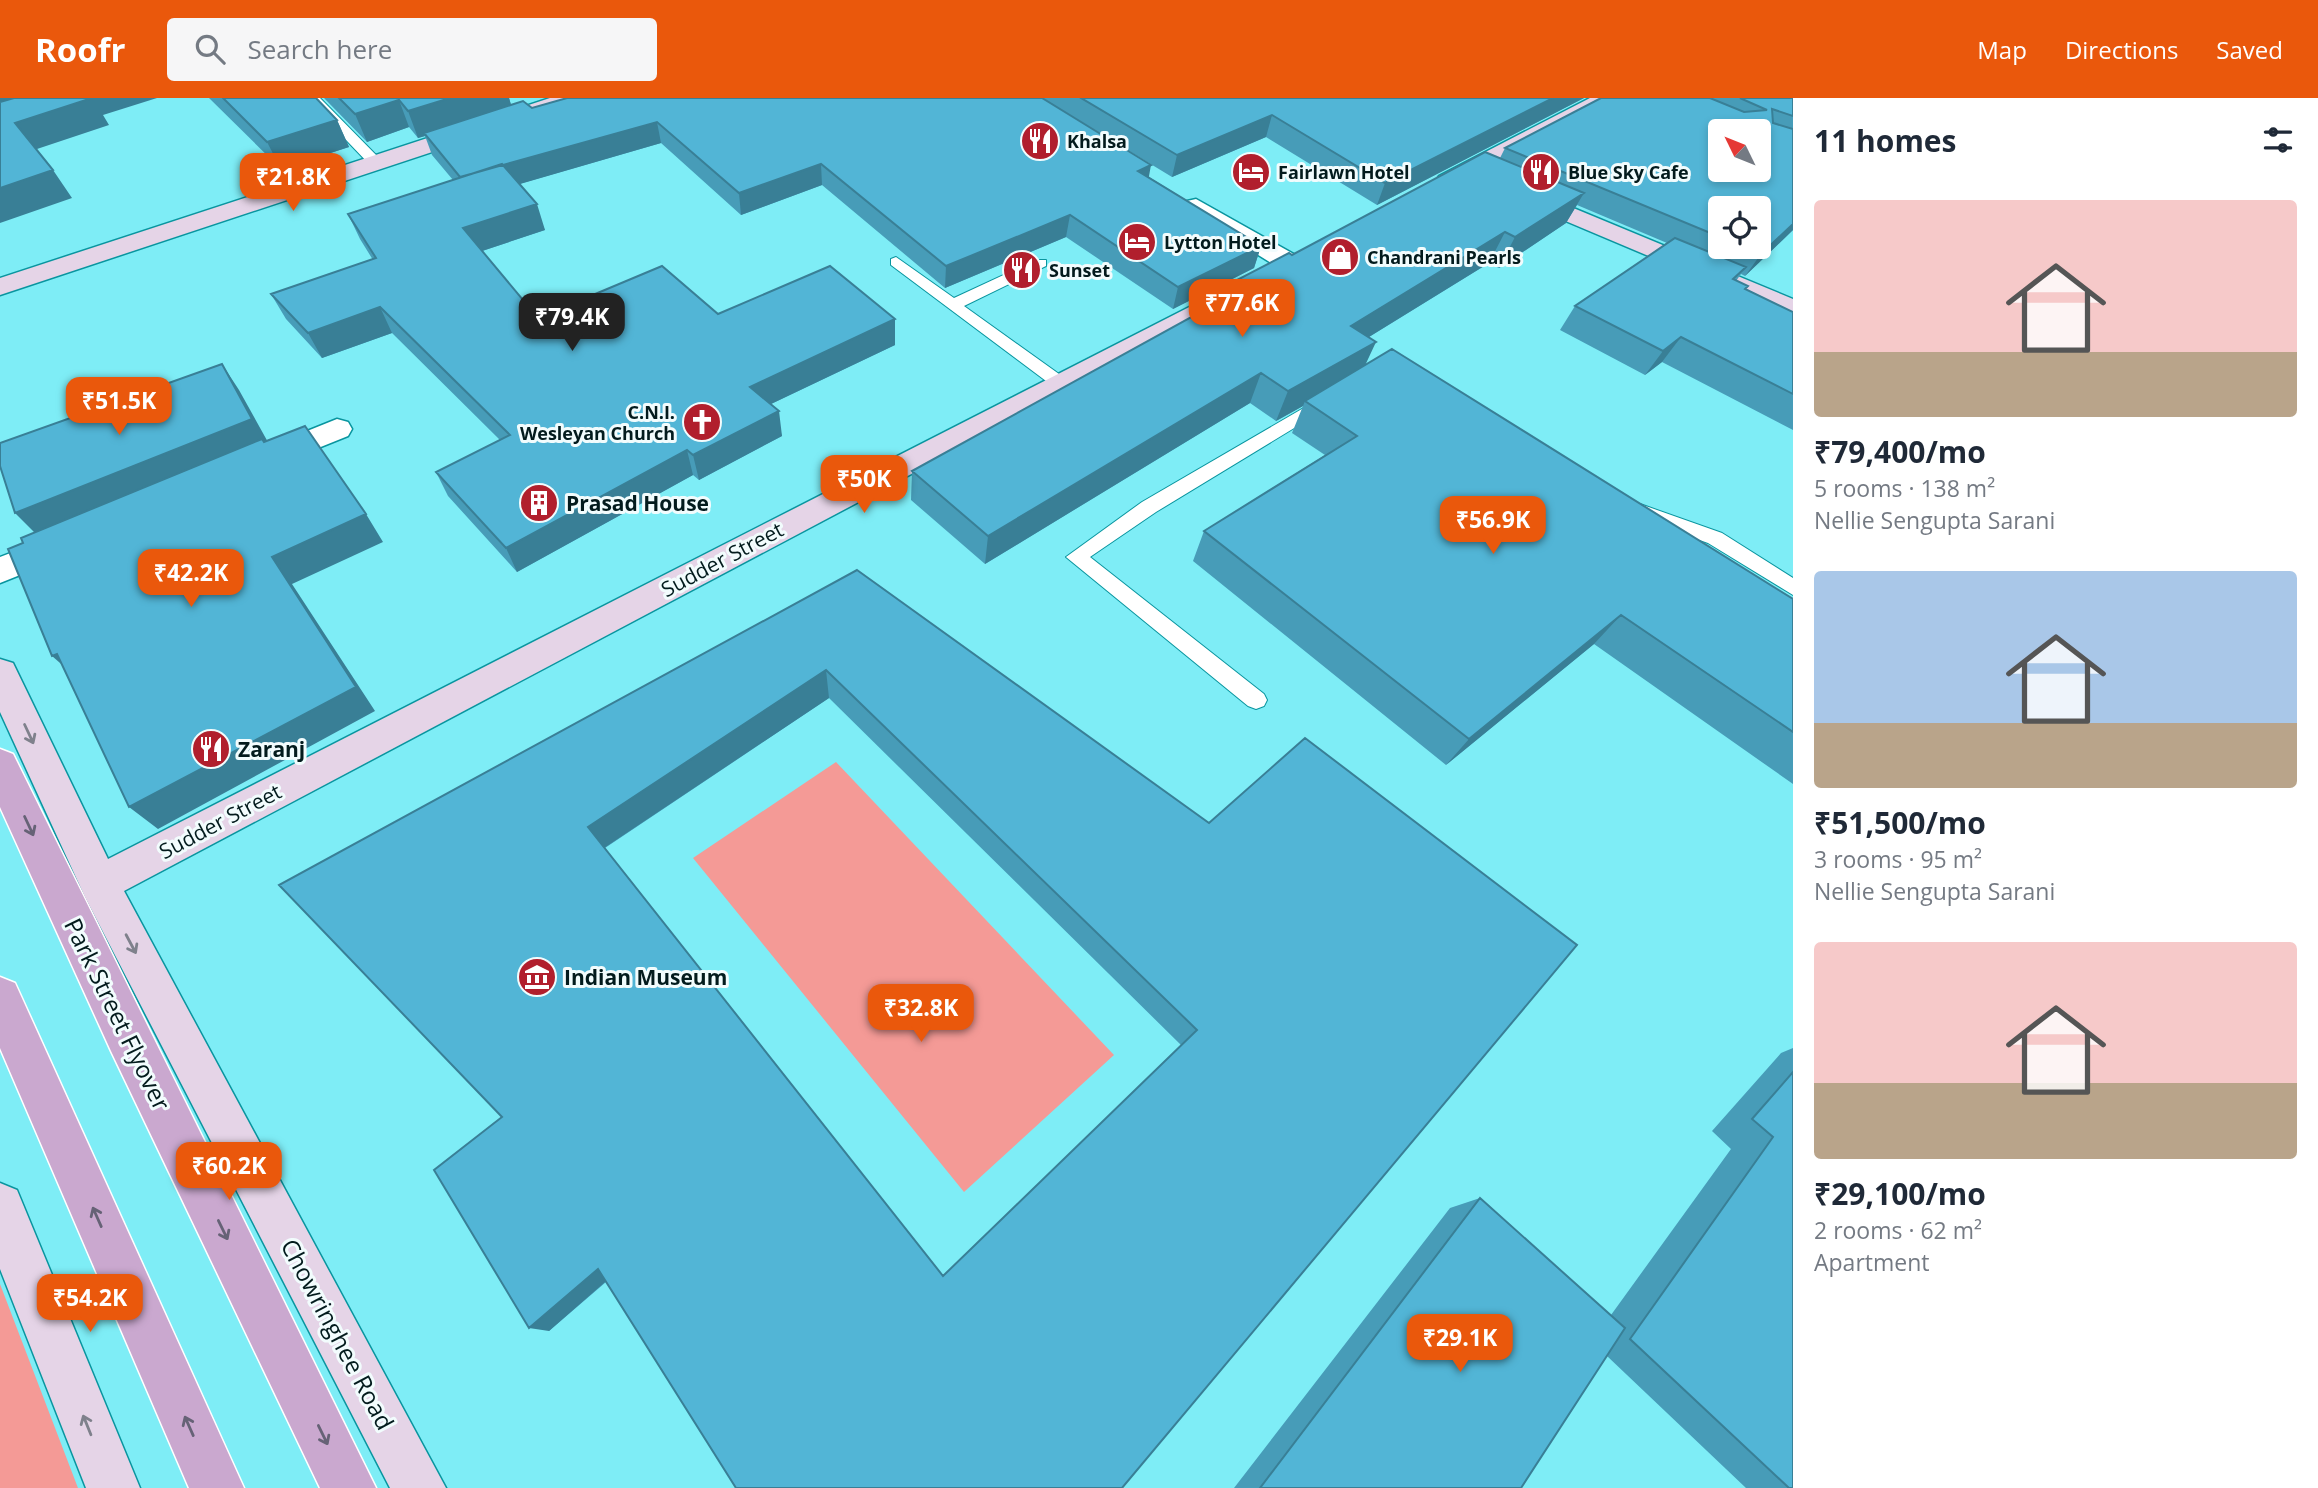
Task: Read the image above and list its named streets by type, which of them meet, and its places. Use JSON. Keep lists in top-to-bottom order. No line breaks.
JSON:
{"streets":{"main road":["Park Street Flyover"],"street":["Sudder Street","Chowringhee Road"]},"crossings":[["Sudder Street","Chowringhee Road"]],"places":{"restaurant":["Khalsa","Blue Sky Cafe","Sunset","Zaranj"],"hotel":["Fairlawn Hotel","Lytton Hotel"],"shop":["Chandrani Pearls"],"church":["C.N.I. Wesleyan Church"],"building":["Prasad House"],"museum":["Indian Museum"]},"north":"top left","page":{"header":"Roofr","search":"Search here","nav":["Map","Directions","Saved"],"heading":"11 homes","price":["₹21.8K","₹77.6K","₹79.4K","₹51.5K","₹50K","₹56.9K","₹42.2K","₹32.8K","₹60.2K","₹54.2K","₹29.1K"],"list":[{"name":"₹79,400/mo","note":"5 rooms · 138 m² · Nellie Sengupta Sarani"},{"name":"₹51,500/mo","note":"3 rooms · 95 m² · Nellie Sengupta Sarani"},{"name":"₹29,100/mo","note":"2 rooms · 62 m² · Apartment"}]}}
